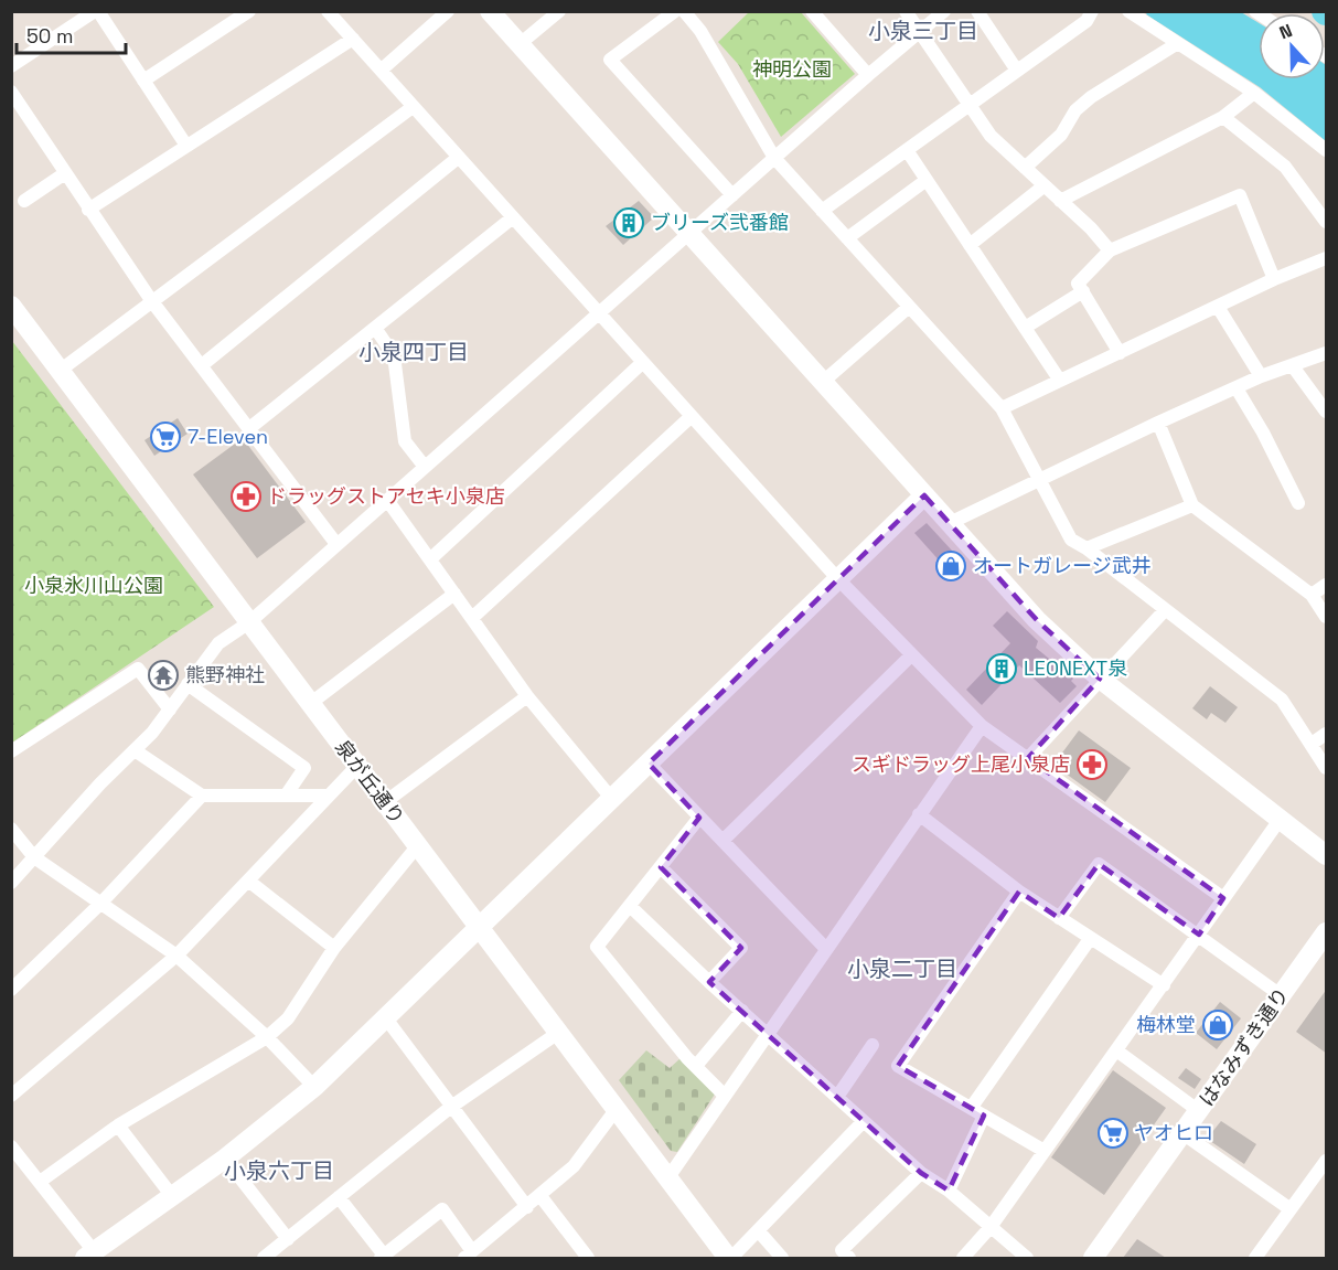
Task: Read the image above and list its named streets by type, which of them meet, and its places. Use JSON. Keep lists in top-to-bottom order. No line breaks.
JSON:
{"streets":{"street":["泉が丘通り","はなみずき通り"]},"districts":["小泉三丁目","小泉四丁目","小泉二丁目","小泉六丁目"],"parks":["神明公園","小泉氷川山公園"],"places":{"building":["ブリーズ弐番館","LEONEXT泉"],"supermarket":["7-Eleven","ヤオヒロ"],"pharmacy":["ドラッグストアセキ小泉店","スギドラッグ上尾小泉店"],"shop":["オートガレージ武井","梅林堂"],"temple":["熊野神社"]},"scale_bar":"50 m","north":"top"}
